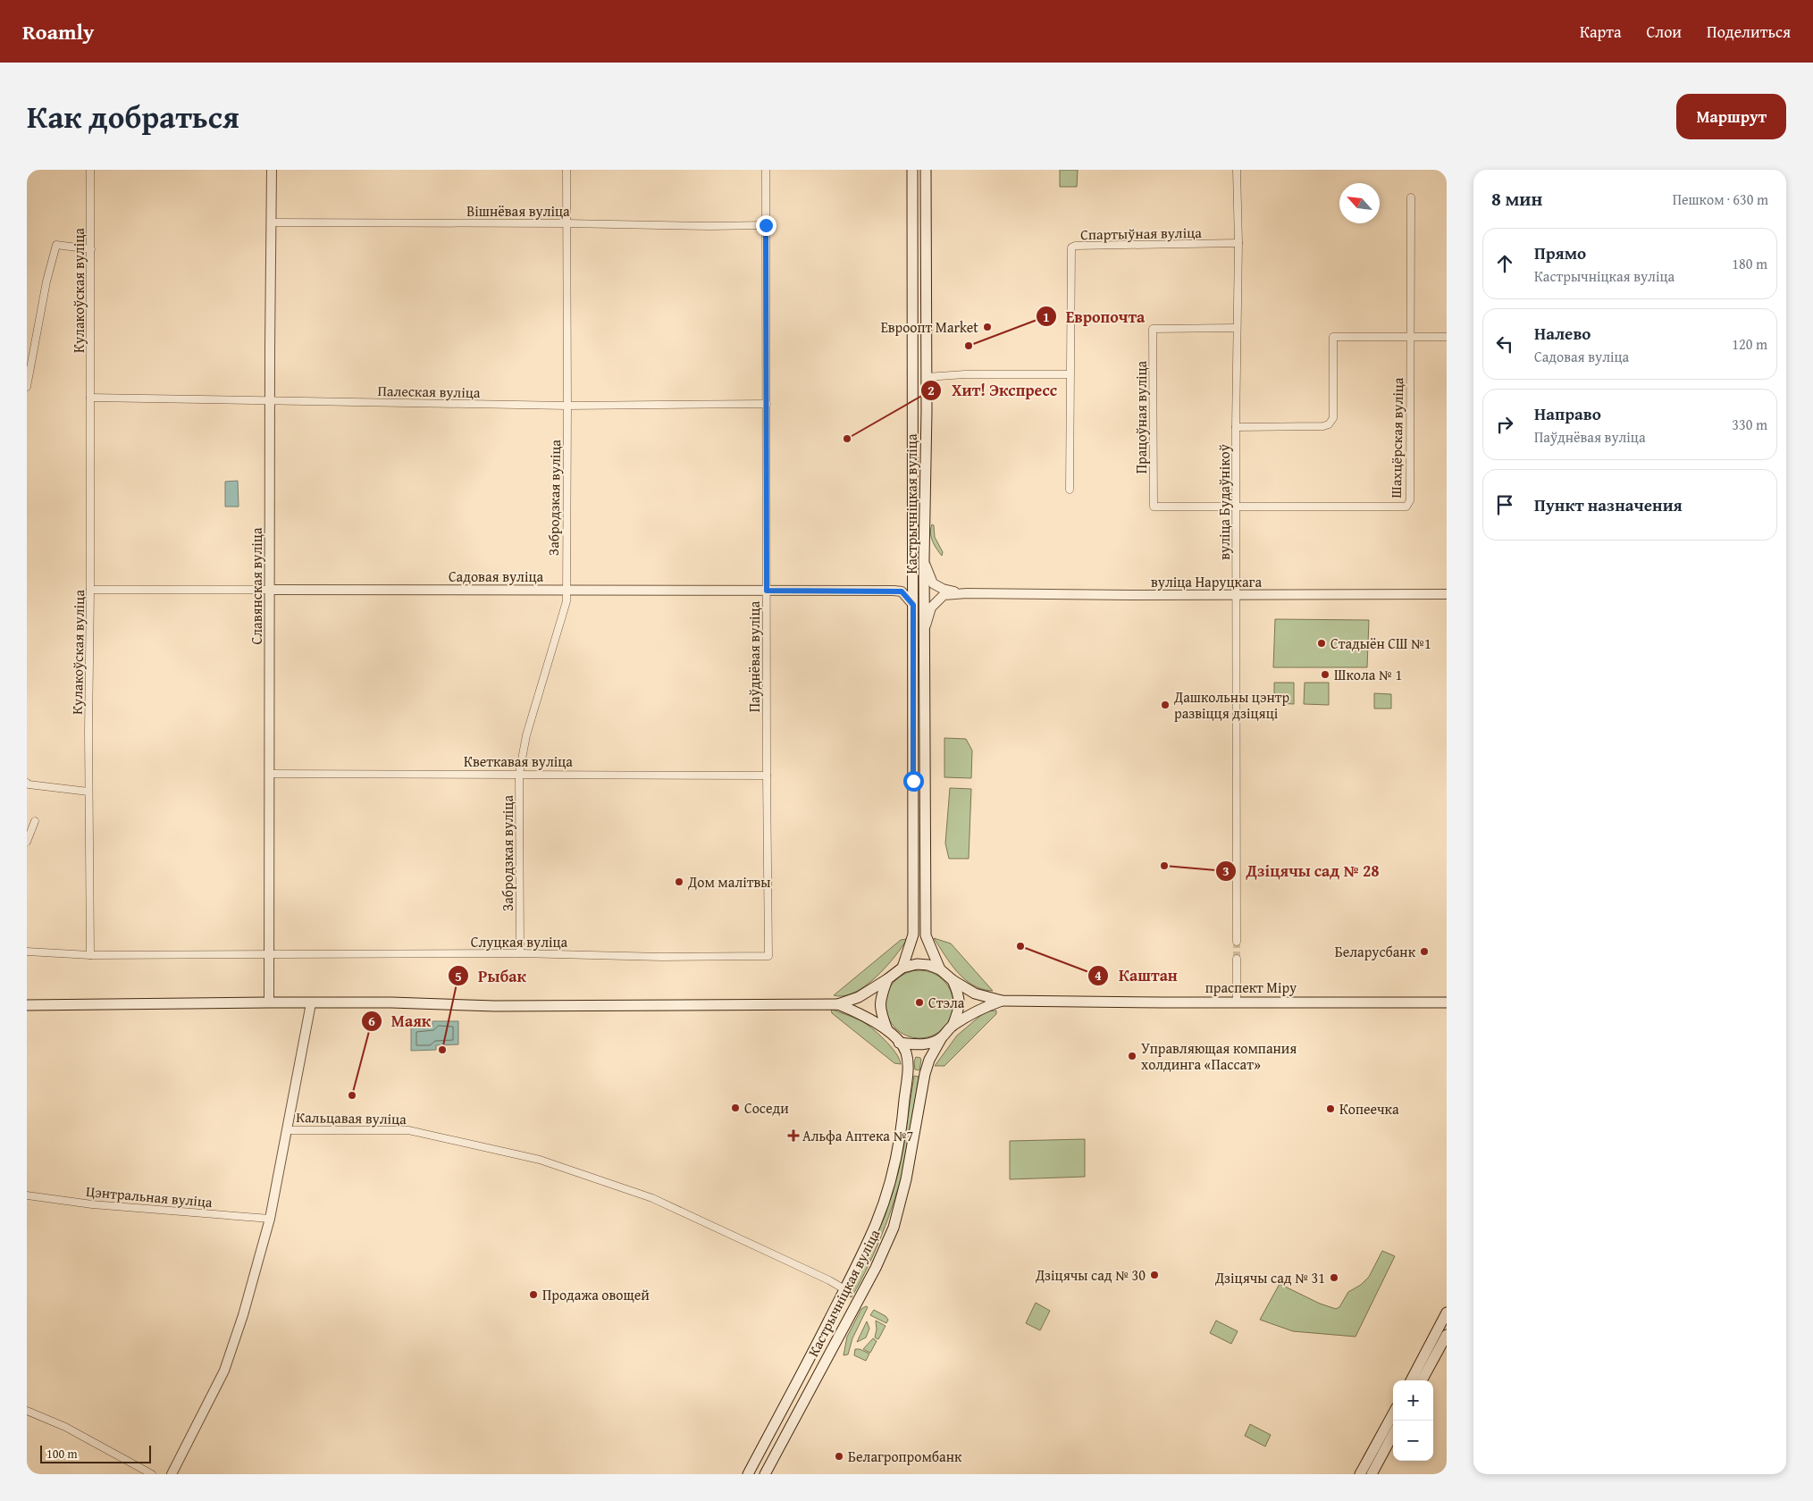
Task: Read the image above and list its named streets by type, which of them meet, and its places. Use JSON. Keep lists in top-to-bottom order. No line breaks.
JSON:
{"streets":{"main road":["Кастрычніцкая вуліца","праспект Міру"],"street":["Вішнёвая вуліца","Спартыўная вуліца","Кулакоўская вуліца","Палеская вуліца","Працоўная вуліца","Шахцёрская вуліца","Забродзкая вуліца","вуліца Будаўнікоў","Садовая вуліца","вуліца Наруцкага","Славянская вуліца","Паўднёвая вуліца","Кветкавая вуліца","Слуцкая вуліца","Кальцавая вуліца","Цэнтральная вуліца"]},"crossings":[["Вішнёвая вуліца","Забродзкая вуліца"],["Вішнёвая вуліца","Славянская вуліца"],["Вішнёвая вуліца","Паўднёвая вуліца"],["Спартыўная вуліца","вуліца Будаўнікоў"],["Кулакоўская вуліца","Палеская вуліца"],["Кулакоўская вуліца","Садовая вуліца"],["Палеская вуліца","Забродзкая вуліца"],["Палеская вуліца","Славянская вуліца"],["Палеская вуліца","Паўднёвая вуліца"],["Працоўная вуліца","Шахцёрская вуліца"],["Працоўная вуліца","вуліца Будаўнікоў"],["Шахцёрская вуліца","вуліца Будаўнікоў"],["Забродзкая вуліца","Садовая вуліца"],["Забродзкая вуліца","Кветкавая вуліца"],["Забродзкая вуліца","Слуцкая вуліца"],["вуліца Будаўнікоў","вуліца Наруцкага"],["Кастрычніцкая вуліца","Кальцавая вуліца"],["Садовая вуліца","Славянская вуліца"],["Садовая вуліца","Паўднёвая вуліца"],["Славянская вуліца","Кветкавая вуліца"],["Славянская вуліца","Слуцкая вуліца"],["Паўднёвая вуліца","Кветкавая вуліца"],["Паўднёвая вуліца","Слуцкая вуліца"]],"places":{"other":["Евроопт Market","Европочта","Хит! Экспресс","Стадыён СШ №1","Школа № 1","Дашкольны цэнтр развіцця дзіцяці","Дзіцячы сад № 28","Дом малітвы","Каштан","Беларусбанк","Стэла","Рыбак","Управляющая компания холдинга «Пассат»","Маяк","Соседи","Копеечка","Дзіцячы сад № 30","Дзіцячы сад № 31","Продажа овощей","Белагропромбанк"],"health":["Альфа Аптека №7"]},"scale_bar":"100 m","north":"top left","page":{"header":"Roamly","nav":["Карта","Слои","Поделиться"],"title":"Как добраться","buttons":"Маршрут","heading":["8 мин","Пешком · 630 m"],"list":[["Прямо","Кастрычніцкая вуліца","180 m"],["Налево","Садовая вуліца","120 m"],["Направо","Паўднёвая вуліца","330 m"],"Пункт назначения"],"map_buttons":["+","−"],"scale":"100 m"}}
